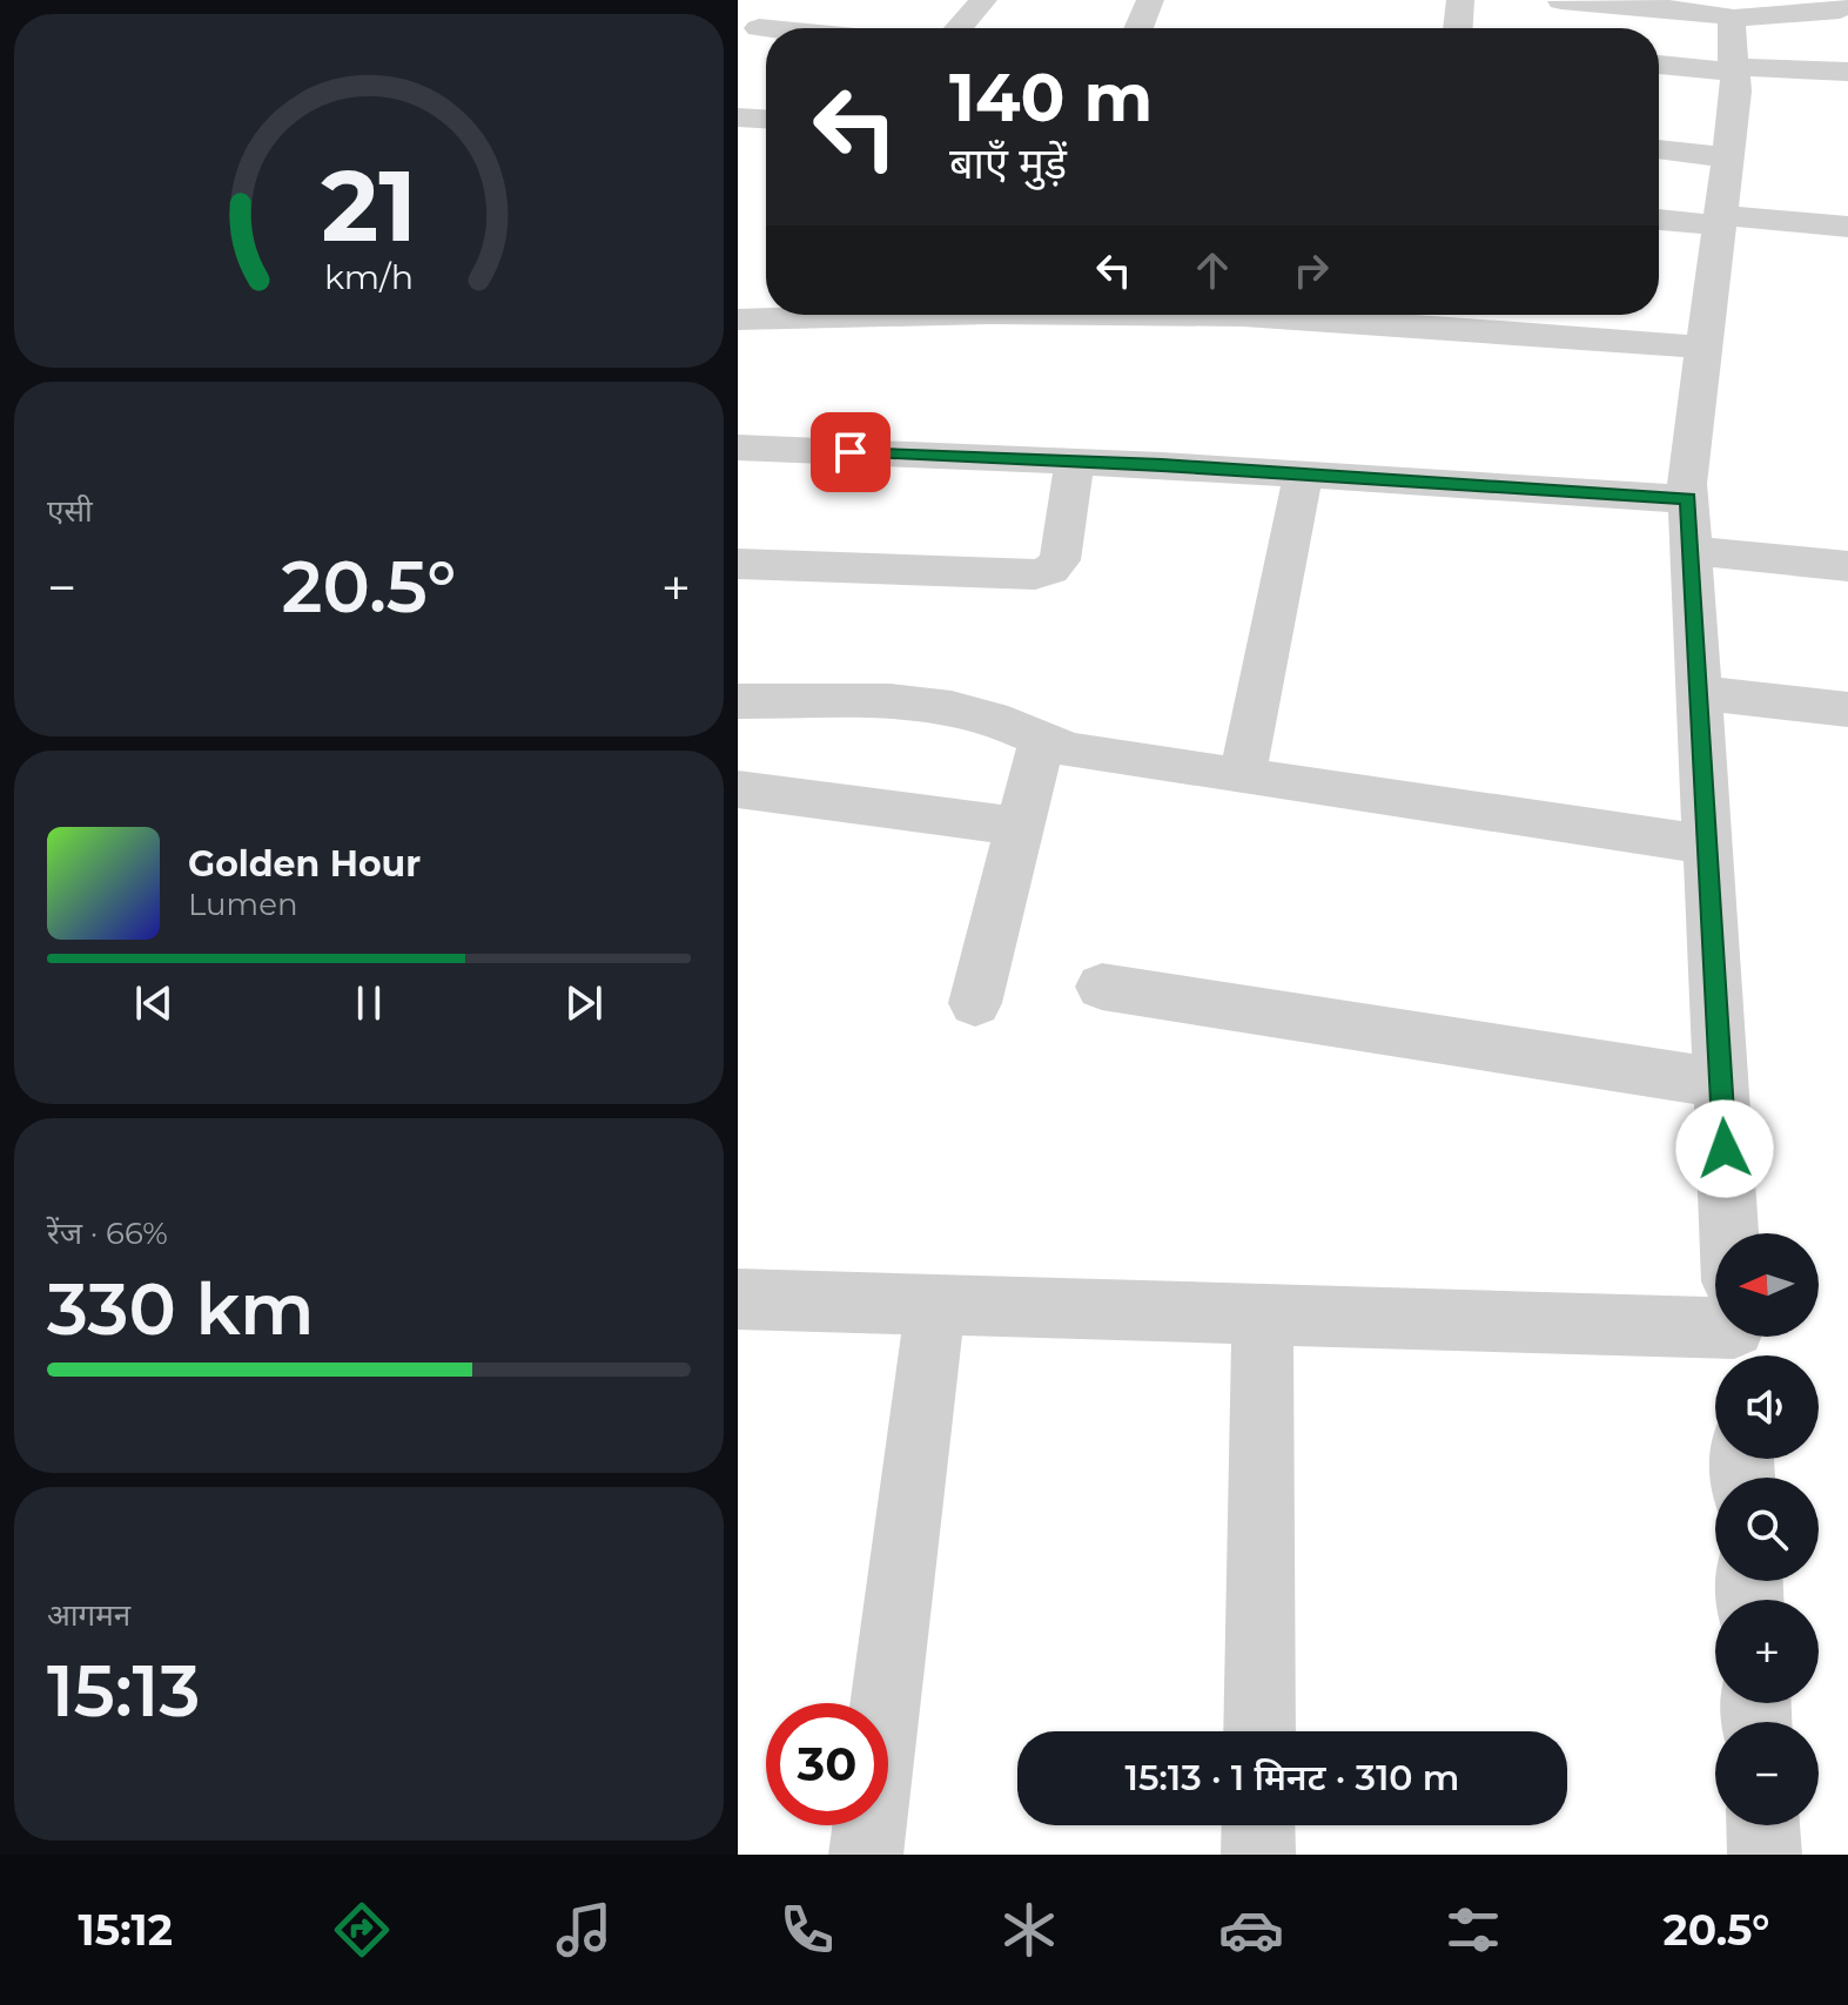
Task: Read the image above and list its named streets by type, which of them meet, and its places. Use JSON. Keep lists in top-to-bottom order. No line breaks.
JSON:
{"north":"left","page":{"turn":["140 m","बाएँ मुड़ें"],"tile":["एसी",["रेंज · 66%","330 km"],["आगमन","15:13"]],"heat":["−","20.5°","+"],"song":["Golden Hour","Lumen"],"map_buttons":["+","−"],"limit":"30","trip":"15:13 · 1 मिनट · 310 m","tabs":["15:12","20.5°"],"gauge":["21","km/h"]}}
